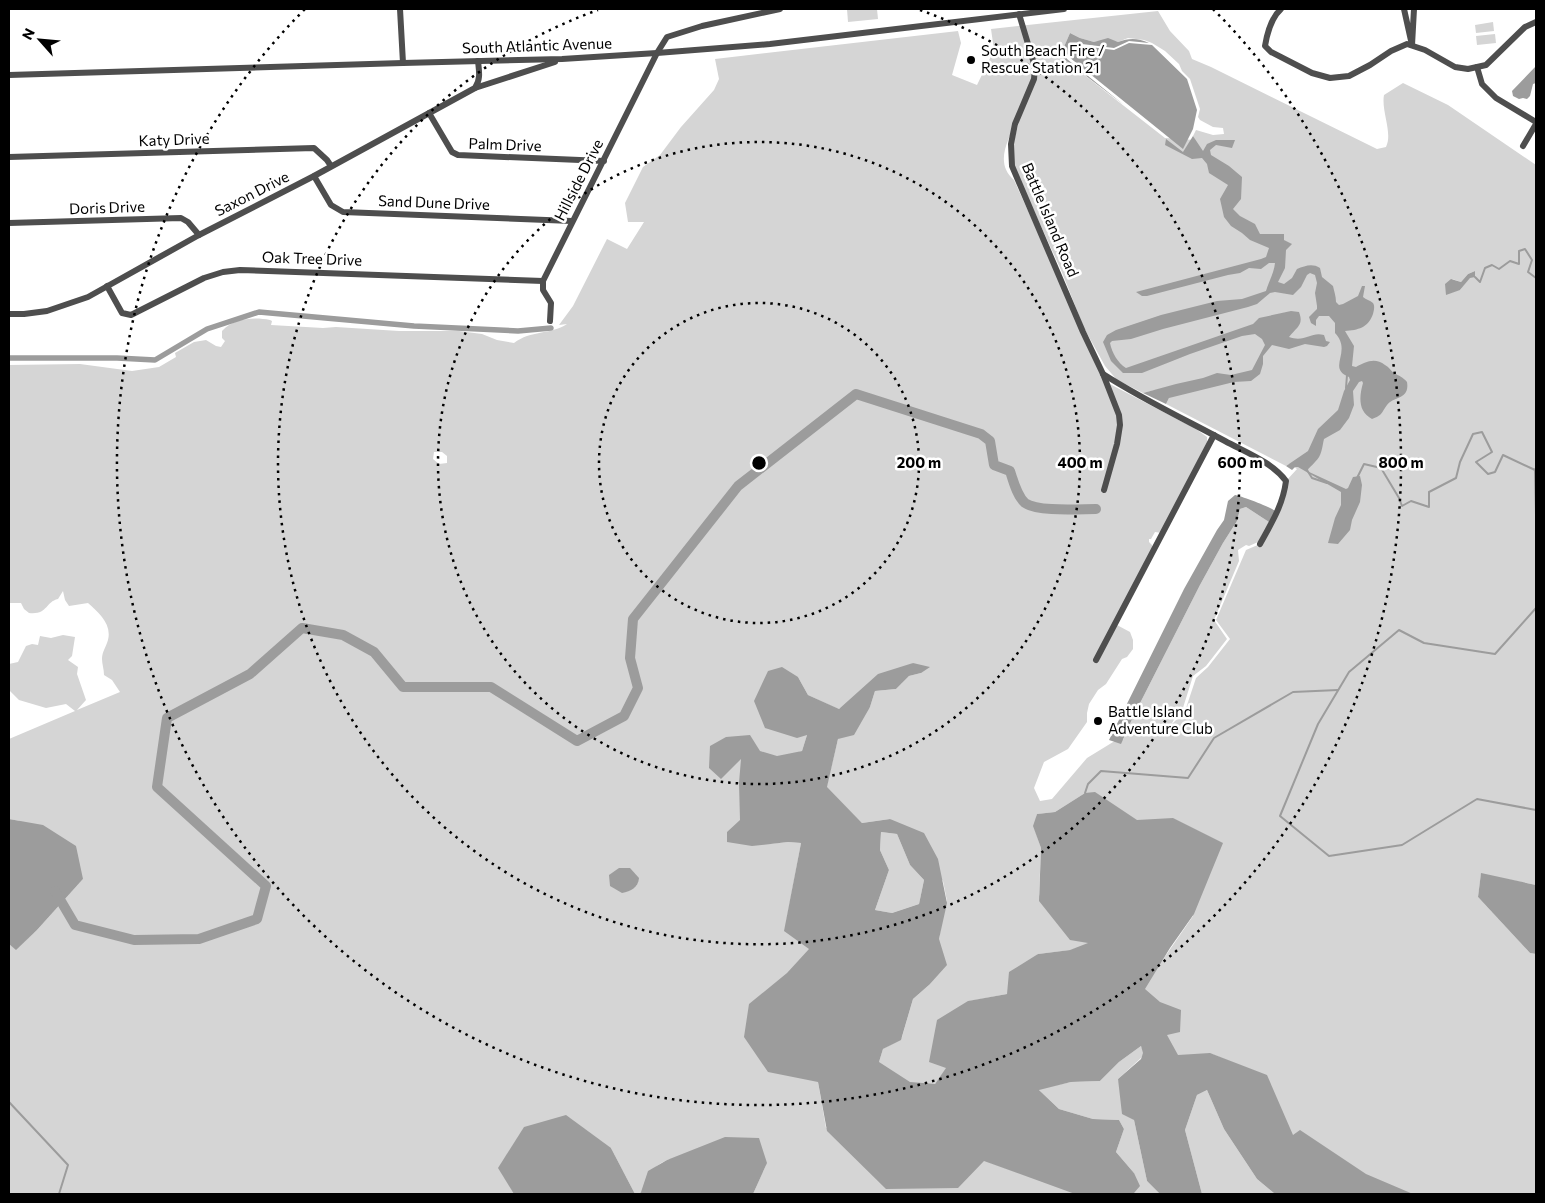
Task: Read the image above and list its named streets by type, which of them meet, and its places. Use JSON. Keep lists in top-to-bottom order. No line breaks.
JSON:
{"streets":{"street":["South Atlantic Avenue","Katy Drive","Palm Drive","Hillside Drive","Saxon Drive","Sand Dune Drive","Doris Drive","Battle Island Road","Oak Tree Drive"]},"crossings":[["South Atlantic Avenue","Hillside Drive"],["South Atlantic Avenue","Saxon Drive"],["South Atlantic Avenue","Battle Island Road"],["Katy Drive","Saxon Drive"],["Palm Drive","Hillside Drive"],["Palm Drive","Saxon Drive"],["Hillside Drive","Sand Dune Drive"],["Hillside Drive","Oak Tree Drive"],["Saxon Drive","Sand Dune Drive"],["Saxon Drive","Doris Drive"],["Saxon Drive","Oak Tree Drive"]],"places":["South Beach Fire / Rescue Station 21","Battle Island Adventure Club"],"north":"top left","rings":["200 m","400 m","600 m","800 m"]}
